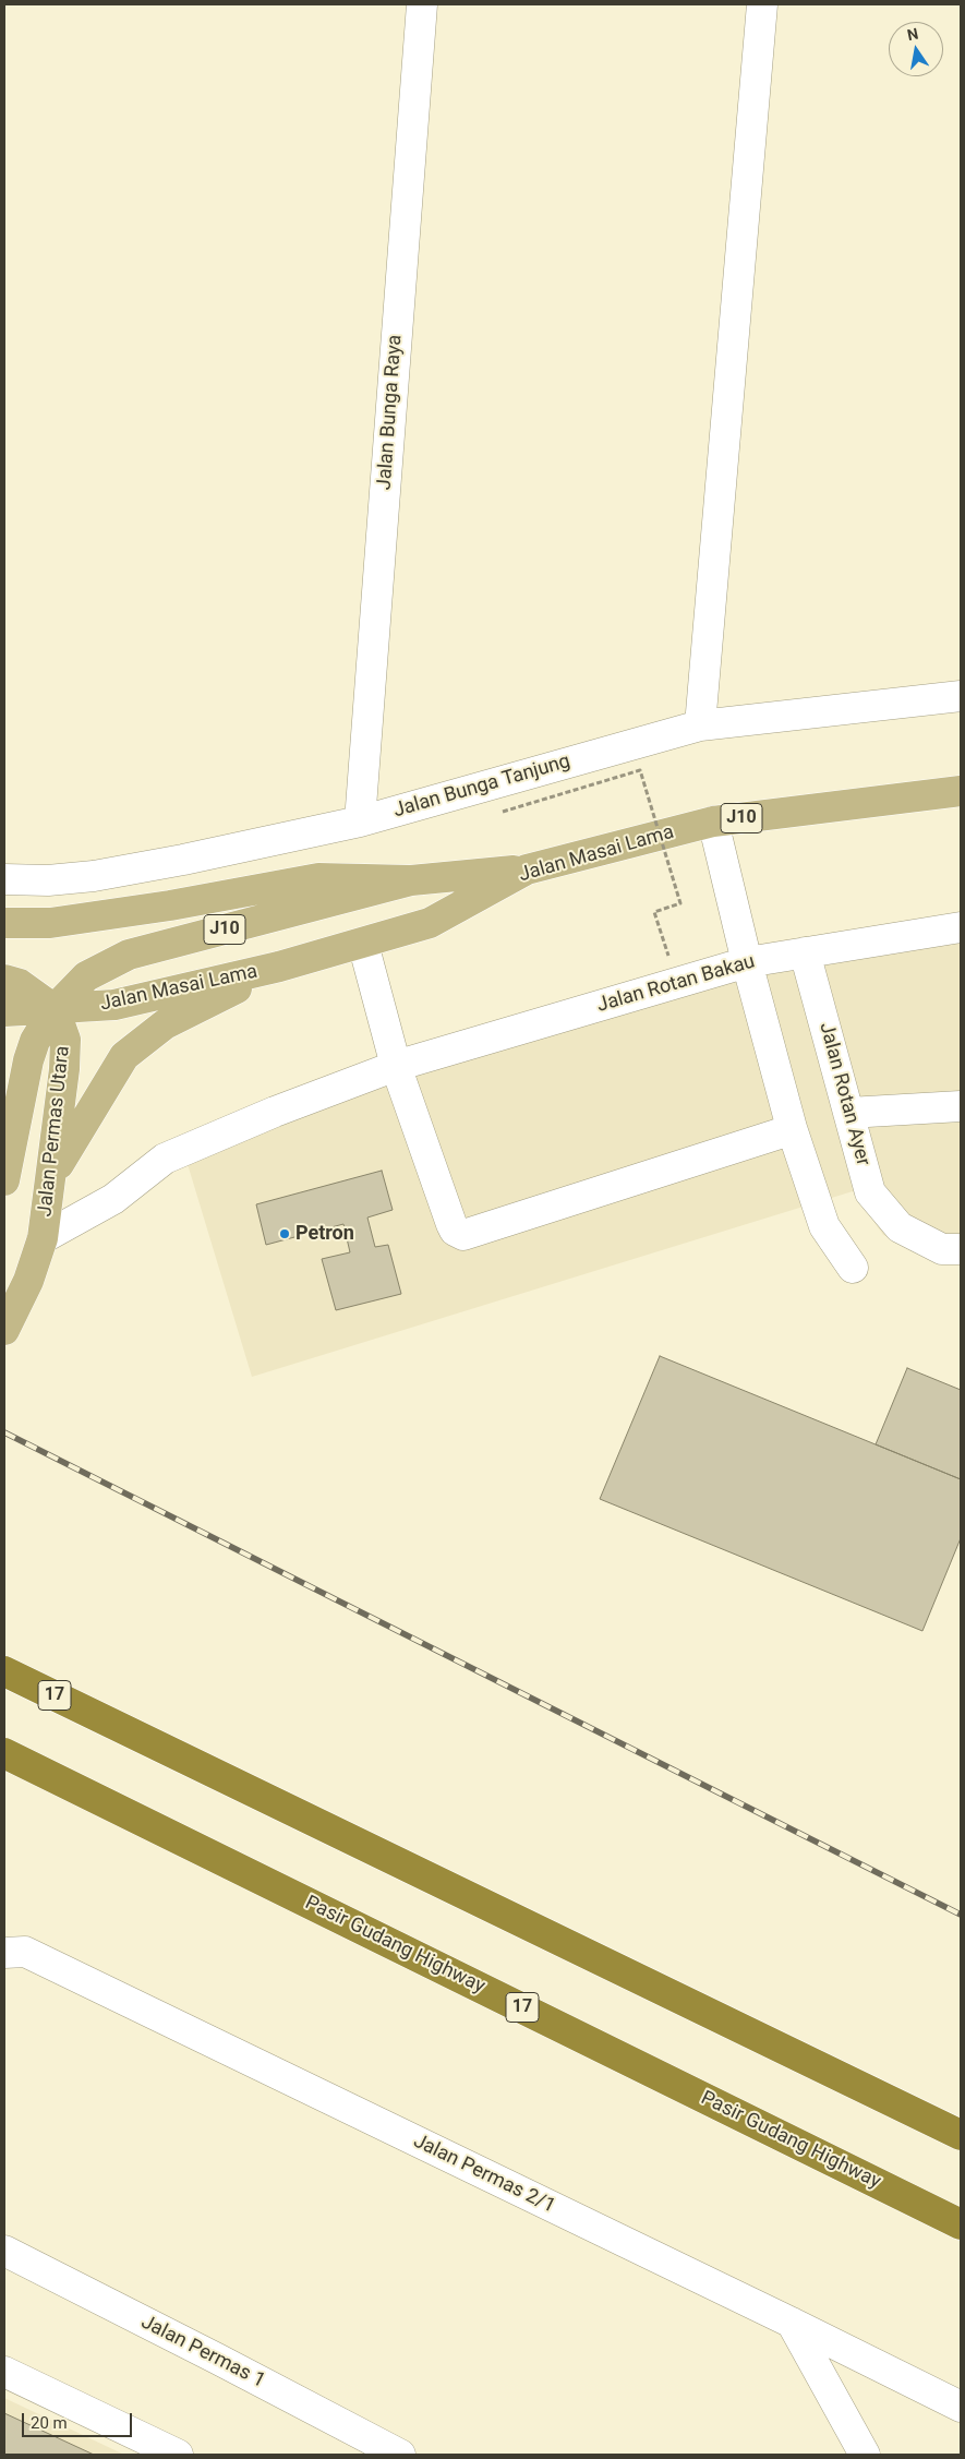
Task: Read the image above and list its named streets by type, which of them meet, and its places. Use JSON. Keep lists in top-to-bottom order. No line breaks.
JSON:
{"streets":{"highway":["17","Pasir Gudang Highway"],"main road":["J10","Jalan Masai Lama","Jalan Permas Utara"],"street":["Jalan Bunga Raya","Jalan Bunga Tanjung","Jalan Rotan Bakau","Jalan Rotan Ayer","Jalan Permas 2/1","Jalan Permas 1"]},"crossings":[["Jalan Bunga Raya","Jalan Bunga Tanjung"],["Jalan Masai Lama","Jalan Permas Utara"],["Jalan Rotan Bakau","Jalan Rotan Ayer"],["Jalan Rotan Bakau","Jalan Permas Utara"]],"places":["Petron"],"scale_bar":"20 m","north":"top"}
